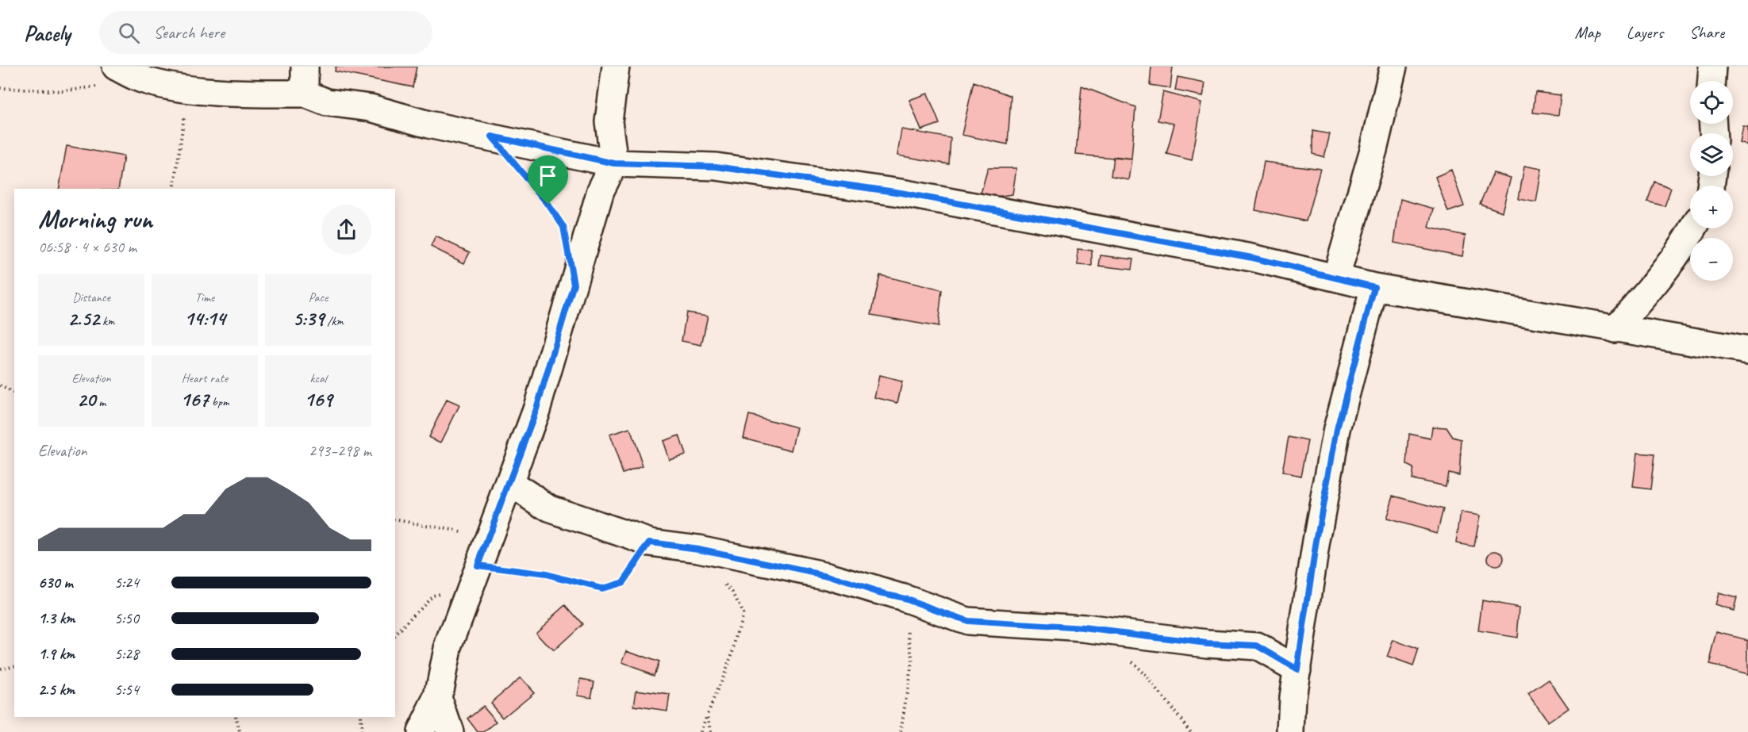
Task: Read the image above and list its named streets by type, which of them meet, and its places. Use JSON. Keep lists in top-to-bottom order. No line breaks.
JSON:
{"page":{"header":"Pacely","search":"Search here","nav":["Map","Layers","Share"],"map_buttons":["+","−"],"heading":["Morning run","06:58 · 4 × 630 m"],"stats":[["Distance","2.52 km"],["Time","14:14"],["Pace","5:39 /km"],["Elevation","20 m"],["Heart rate","167 bpm"],["kcal","169"]],"chart":["Elevation","293–298 m"],"list":[{"name":"630 m","note":"5:24"},{"name":"1.3 km","note":"5:50"},{"name":"1.9 km","note":"5:28"},{"name":"2.5 km","note":"5:54"}]}}
